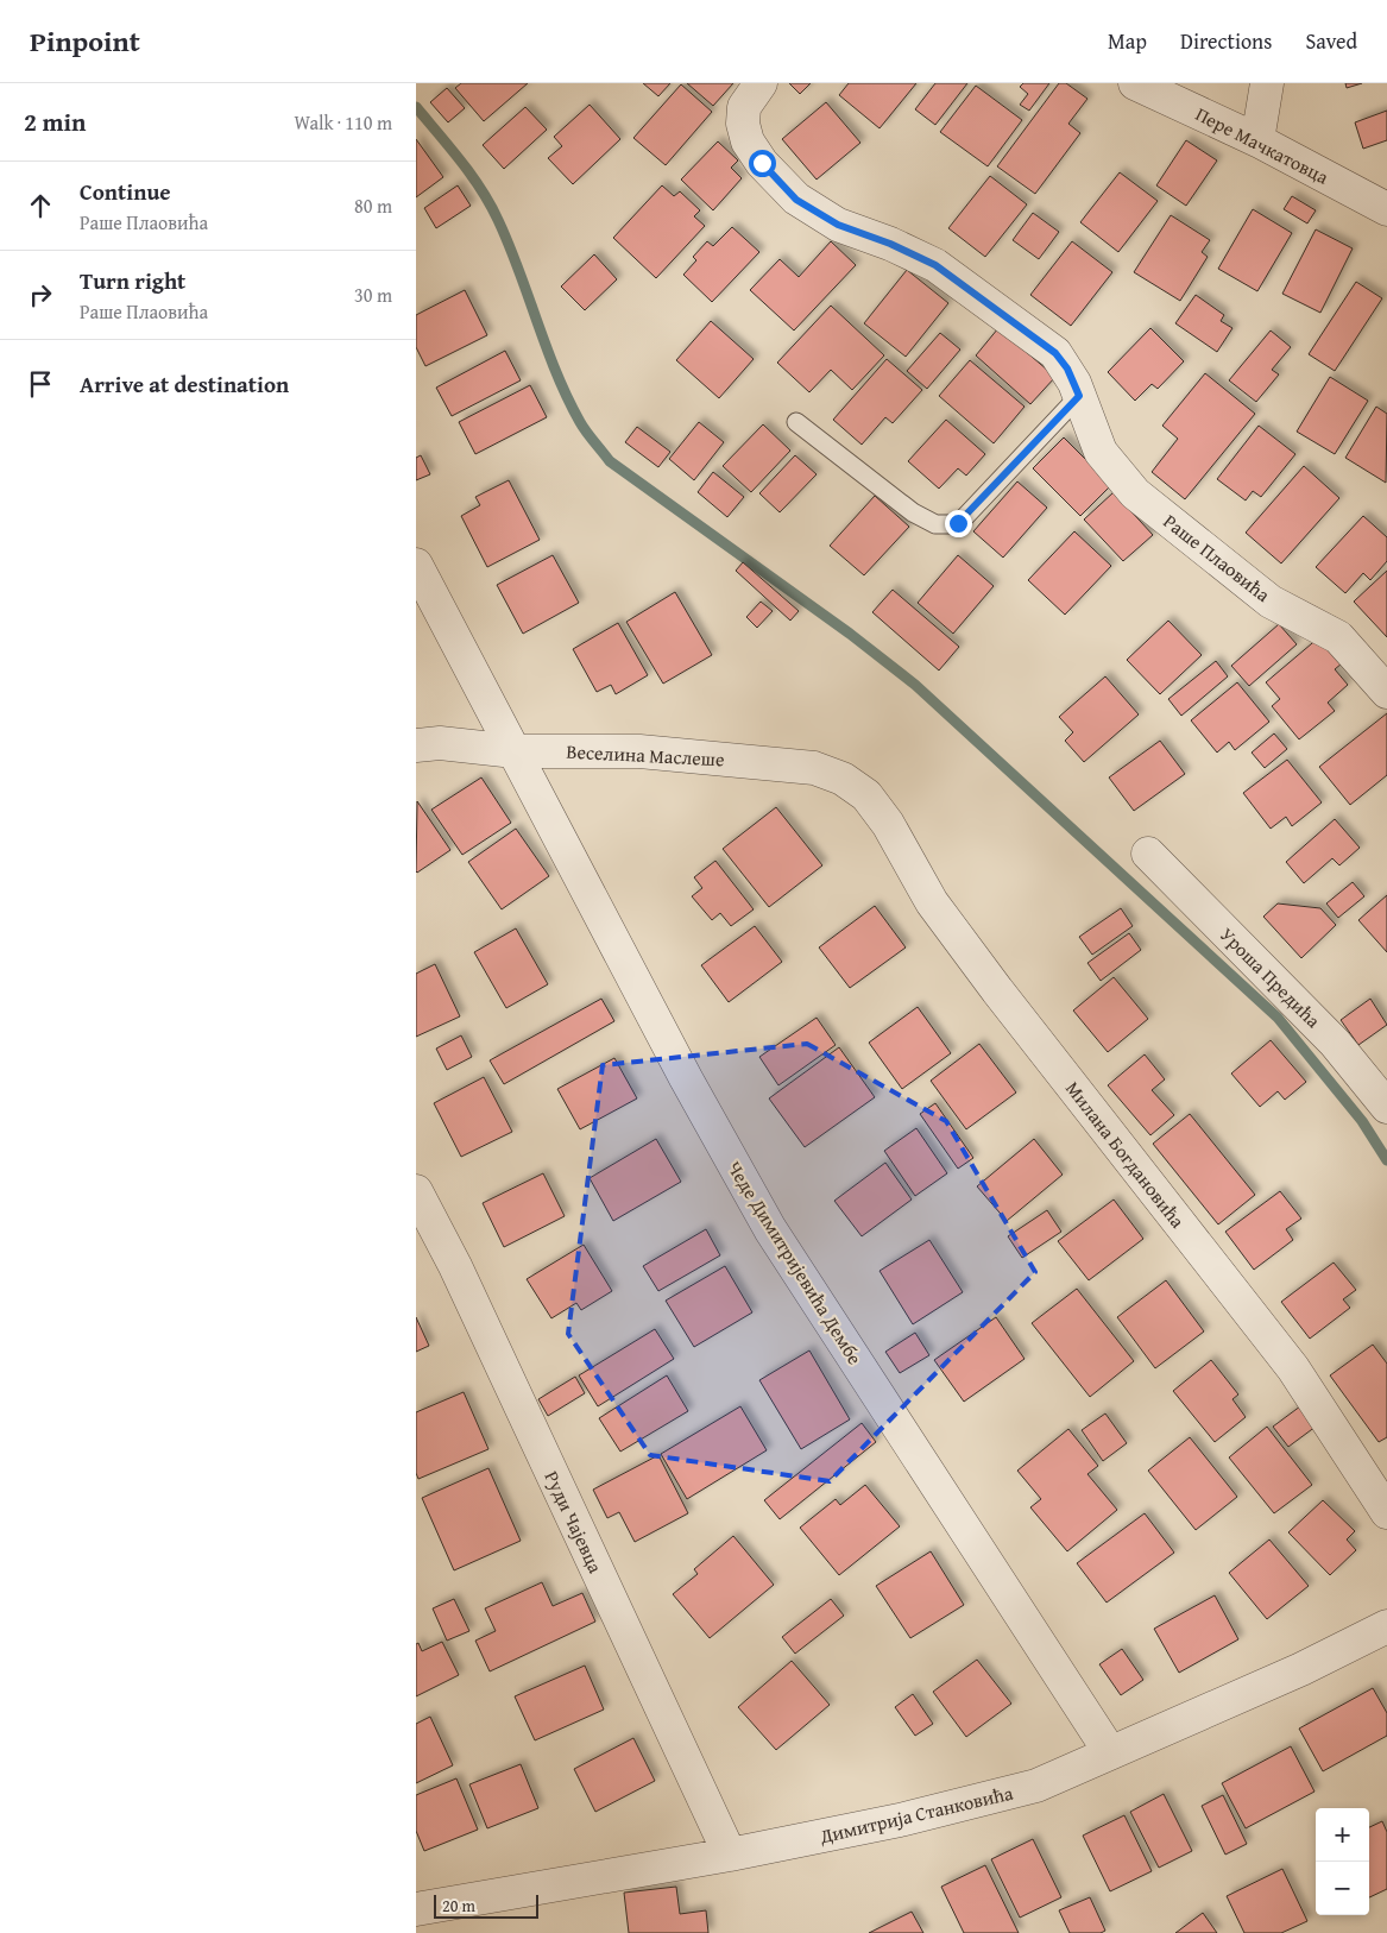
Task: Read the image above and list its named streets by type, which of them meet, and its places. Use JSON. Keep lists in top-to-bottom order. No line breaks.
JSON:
{"streets":{"street":["Пере Мачкатовца","Раше Плаовића","Веселина Маслеше","Уроша Предића","Милана Богдановића","Чеде Димитријевића Дембе","Руди Чајевца","Димитрија Станковића"]},"crossings":[["Веселина Маслеше","Милана Богдановића"],["Веселина Маслеше","Чеде Димитријевића Дембе"],["Чеде Димитријевића Дембе","Димитрија Станковића"],["Руди Чајевца","Димитрија Станковића"]],"scale_bar":"20 m","page":{"header":"Pinpoint","nav":["Map","Directions","Saved"],"heading":["2 min","Walk · 110 m"],"list":[["Continue","Раше Плаовића","80 m"],["Turn right","Раше Плаовића","30 m"],"Arrive at destination"],"map_buttons":["+","−"],"scale":"20 m"}}
